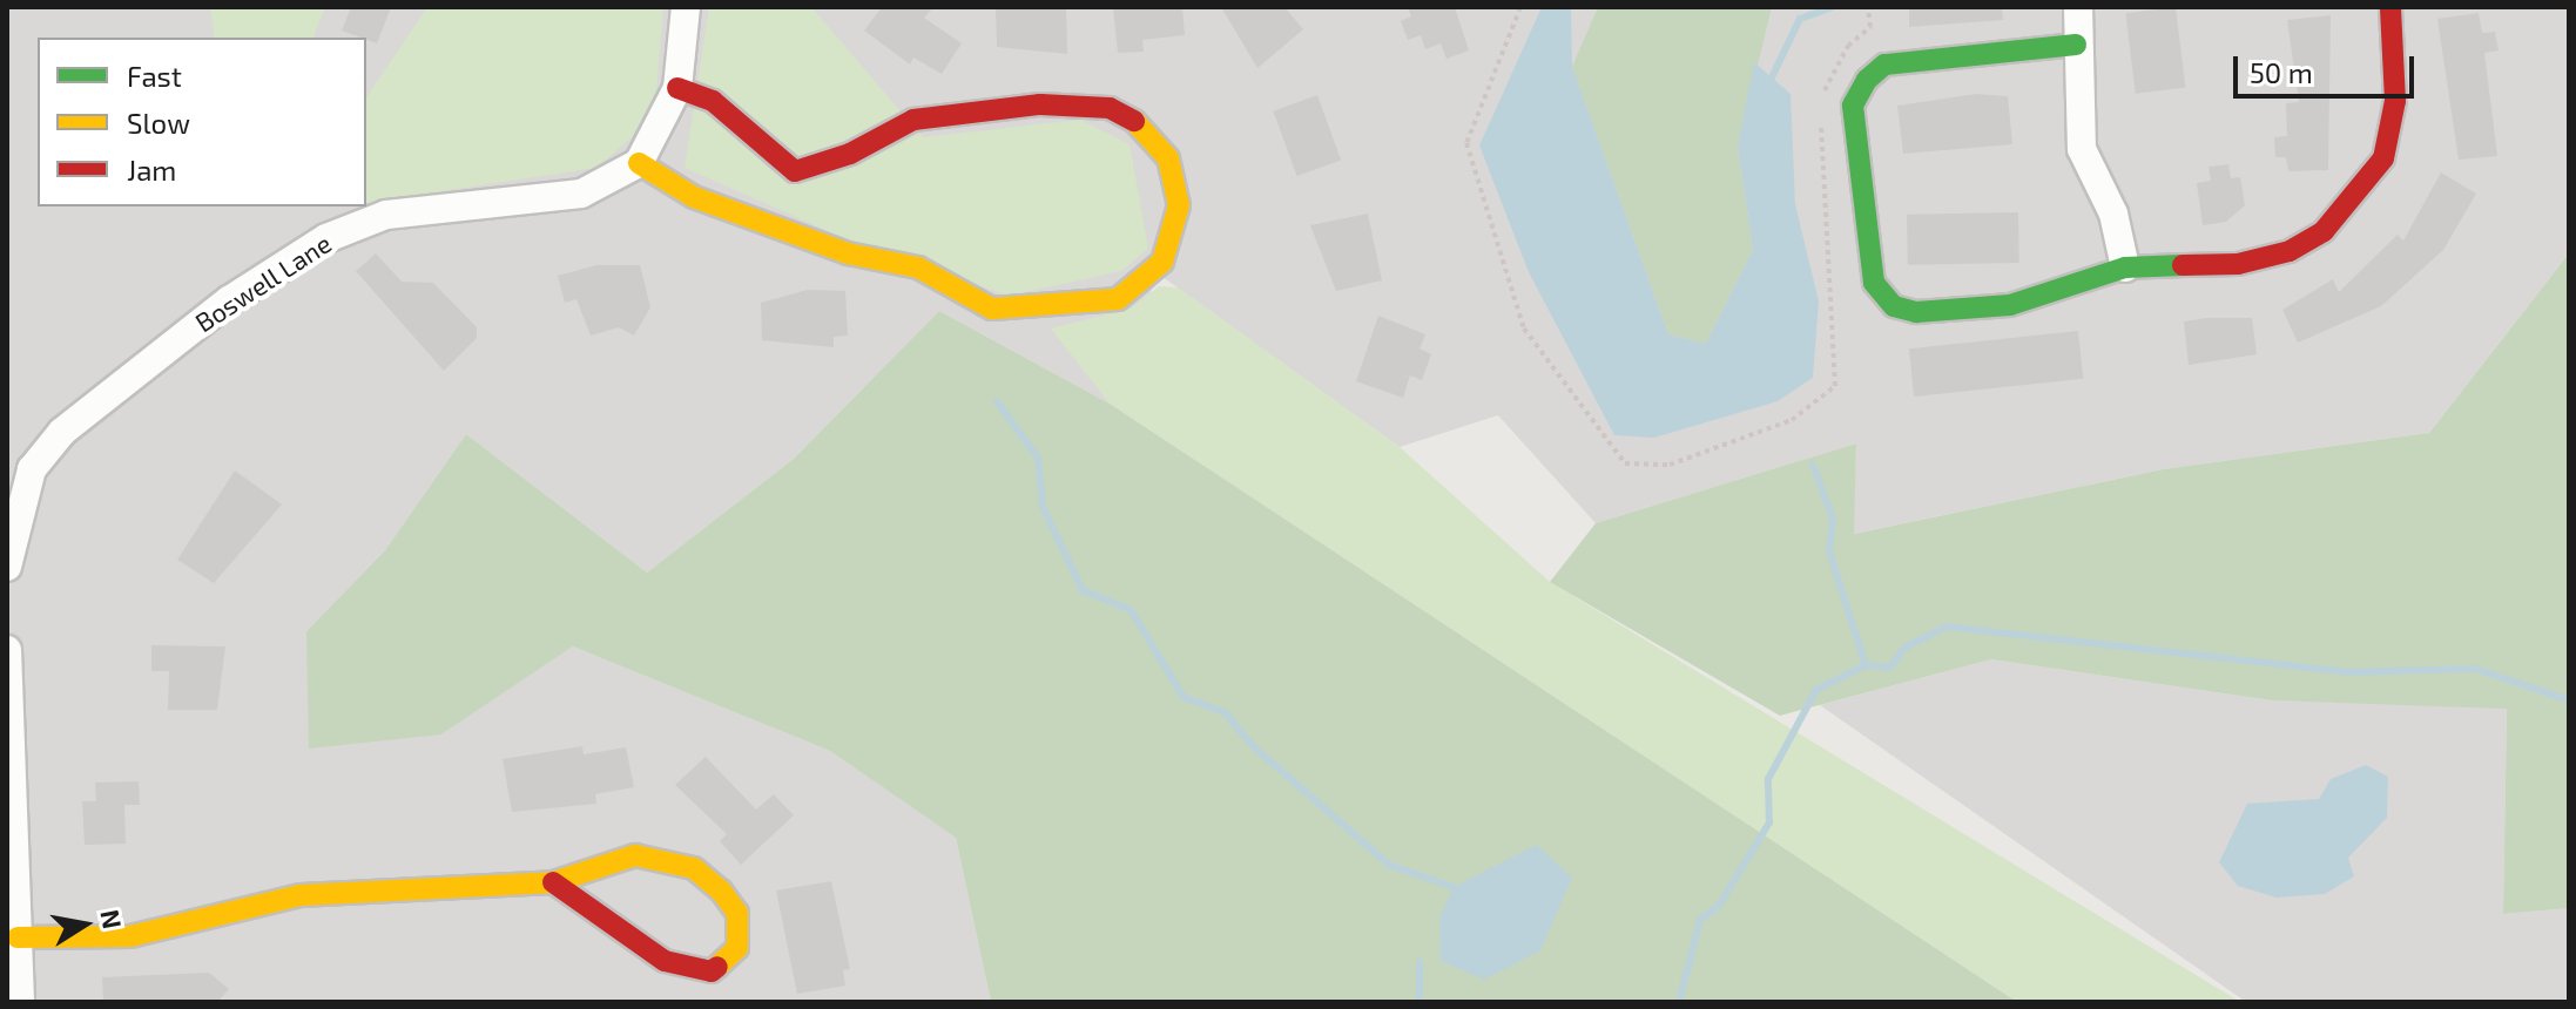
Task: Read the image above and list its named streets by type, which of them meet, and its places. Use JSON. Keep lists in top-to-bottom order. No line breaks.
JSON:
{"streets":{"street":["Boswell Lane"]},"legend":["Fast","Slow","Jam"],"scale_bar":"50 m","north":"right"}
